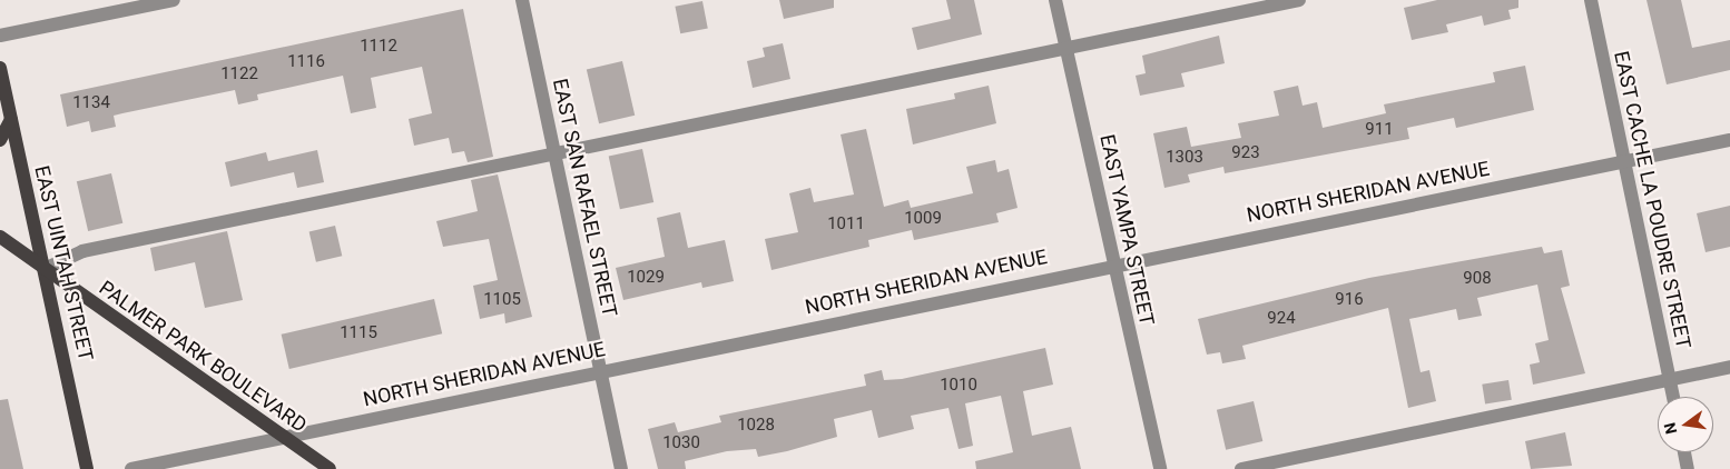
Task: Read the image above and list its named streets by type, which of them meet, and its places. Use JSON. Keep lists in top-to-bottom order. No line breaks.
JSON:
{"streets":{"main road":["EAST UINTAH STREET","PALMER PARK BOULEVARD"],"street":["NORTH SHERIDAN AVENUE","EAST SAN RAFAEL STREET","EAST CACHE LA POUDRE STREET","EAST YAMPA STREET"]},"crossings":[["NORTH SHERIDAN AVENUE","EAST SAN RAFAEL STREET"],["NORTH SHERIDAN AVENUE","EAST CACHE LA POUDRE STREET"],["NORTH SHERIDAN AVENUE","EAST YAMPA STREET"],["NORTH SHERIDAN AVENUE","PALMER PARK BOULEVARD"],["EAST UINTAH STREET","PALMER PARK BOULEVARD"]],"house_numbers":["1112","1116","1122","1134","911","923","1303","1009","1011","1029","908","1105","916","924","1115","1010","1028","1030"],"north":"left"}
